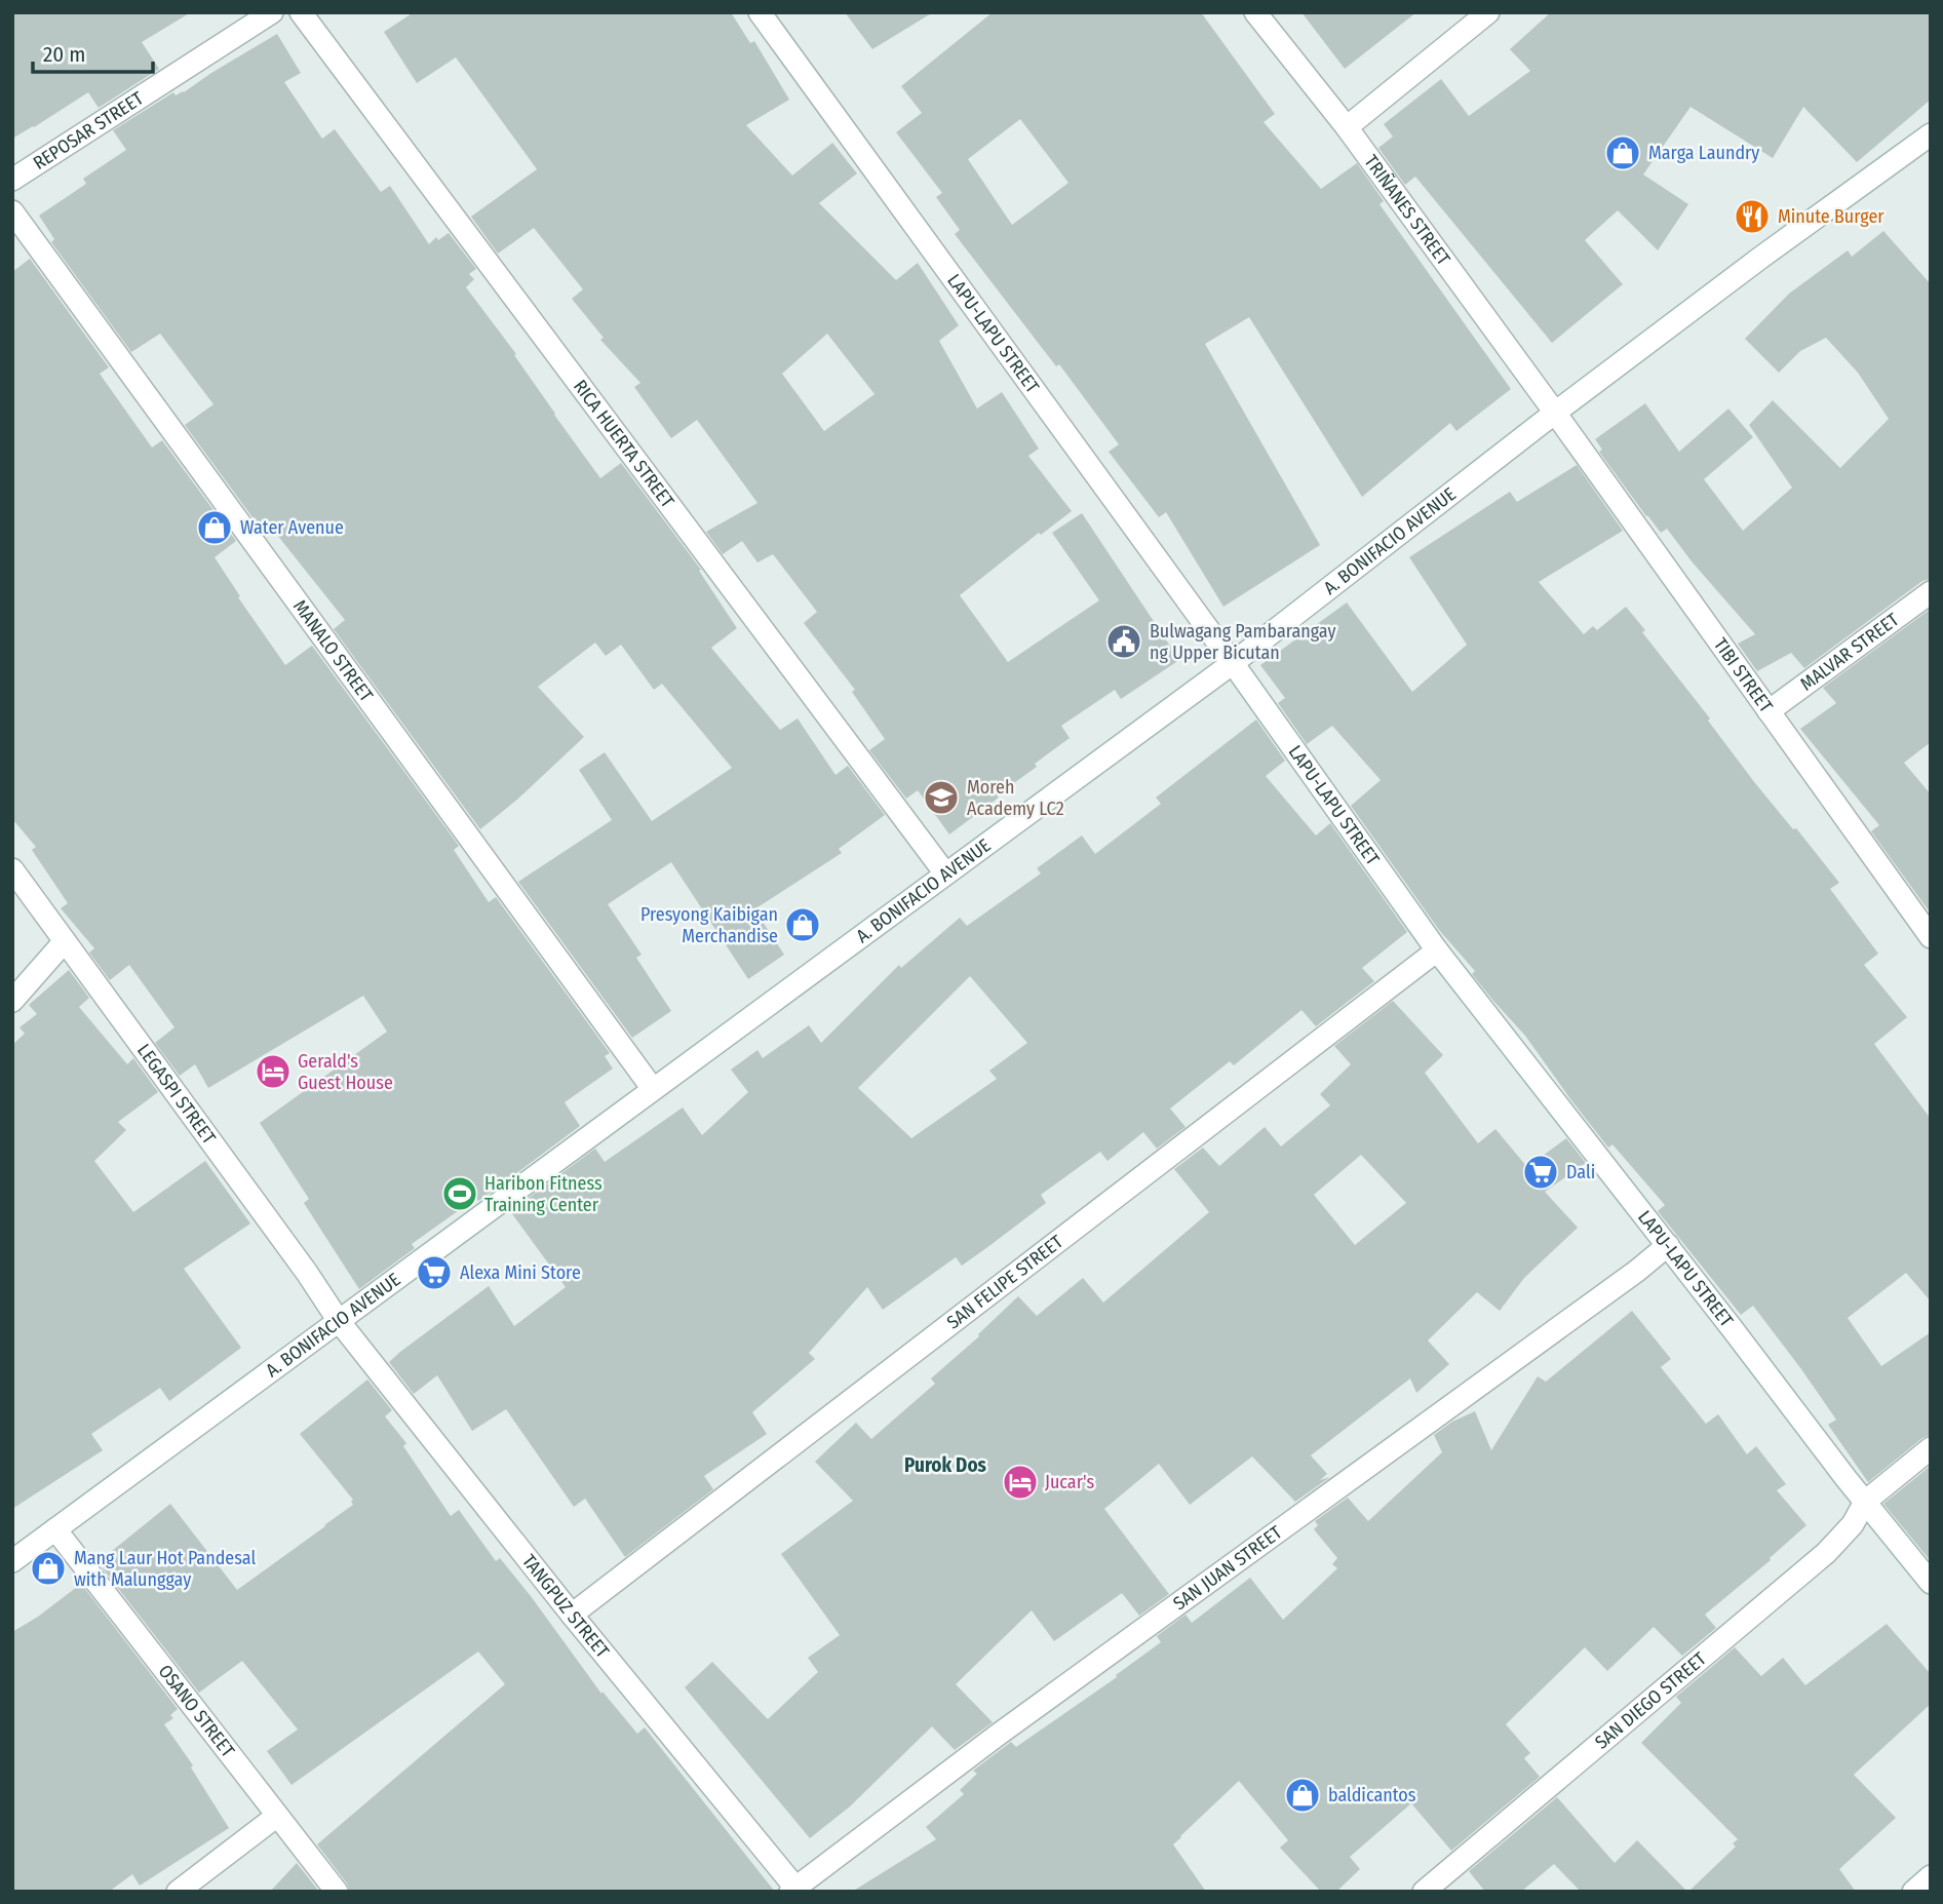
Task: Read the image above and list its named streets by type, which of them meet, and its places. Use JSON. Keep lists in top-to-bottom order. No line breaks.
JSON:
{"streets":{"street":["REPOSAR STREET","TRIÑANES STREET","LAPU-LAPU STREET","RICA HUERTA STREET","A. BONIFACIO AVENUE","MANALO STREET","MALVAR STREET","TIBI STREET","LEGASPI STREET","SAN FELIPE STREET","SAN JUAN STREET","TANGPUZ STREET","SAN DIEGO STREET","OSANO STREET"]},"crossings":[["TRIÑANES STREET","A. BONIFACIO AVENUE"],["TRIÑANES STREET","TIBI STREET"],["LAPU-LAPU STREET","A. BONIFACIO AVENUE"],["LAPU-LAPU STREET","SAN FELIPE STREET"],["LAPU-LAPU STREET","SAN JUAN STREET"],["LAPU-LAPU STREET","SAN DIEGO STREET"],["RICA HUERTA STREET","A. BONIFACIO AVENUE"],["A. BONIFACIO AVENUE","MANALO STREET"],["A. BONIFACIO AVENUE","TIBI STREET"],["A. BONIFACIO AVENUE","LEGASPI STREET"],["A. BONIFACIO AVENUE","TANGPUZ STREET"],["A. BONIFACIO AVENUE","OSANO STREET"],["MALVAR STREET","TIBI STREET"],["LEGASPI STREET","TANGPUZ STREET"],["SAN FELIPE STREET","TANGPUZ STREET"],["SAN JUAN STREET","TANGPUZ STREET"]],"districts":["Purok Dos"],"places":{"shop":["Marga Laundry","Water Avenue","Presyong Kaibigan Merchandise","Mang Laur Hot Pandesal with Malunggay","baldicantos"],"restaurant":["Minute Burger"],"public building":["Bulwagang Pambarangay ng Upper Bicutan"],"school or university":["Moreh Academy LC2"],"hotel":["Gerald's Guest House","Jucar's"],"supermarket":["Dali","Alexa Mini Store"],"sports":["Haribon Fitness Training Center"]},"scale_bar":"20 m"}
